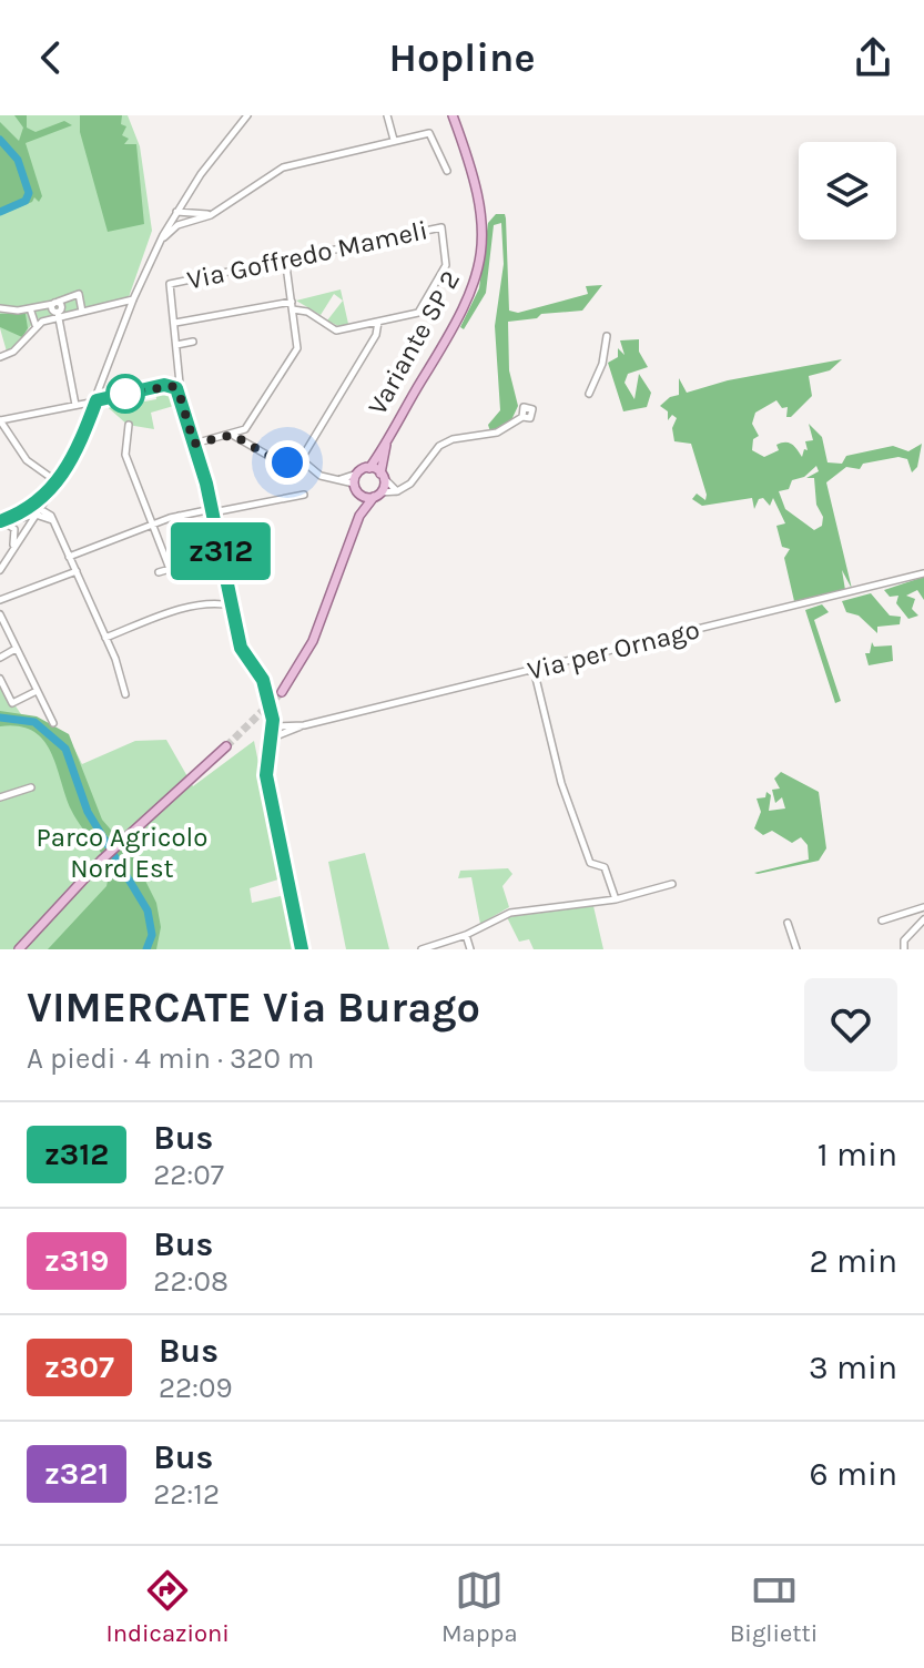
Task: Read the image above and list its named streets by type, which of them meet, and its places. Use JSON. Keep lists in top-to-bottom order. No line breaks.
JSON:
{"streets":{"main road":["Variante SP 2"],"street":["Via Goffredo Mameli","Via per Ornago"]},"parks":["Parco Agricolo Nord Est"],"lines":["bus line z312"],"page":{"header":"Hopline","on_map":"z312","heading":["VIMERCATE Via Burago","A piedi · 4 min · 320 m"],"list":[{"mark":"z312","name":"Bus","note":"22:07","value":"1 min"},{"mark":"z319","name":"Bus","note":"22:08","value":"2 min"},{"mark":"z307","name":"Bus","note":"22:09","value":"3 min"},{"mark":"z321","name":"Bus","note":"22:12","value":"6 min"}],"tabs":["Indicazioni","Mappa","Biglietti"]}}
